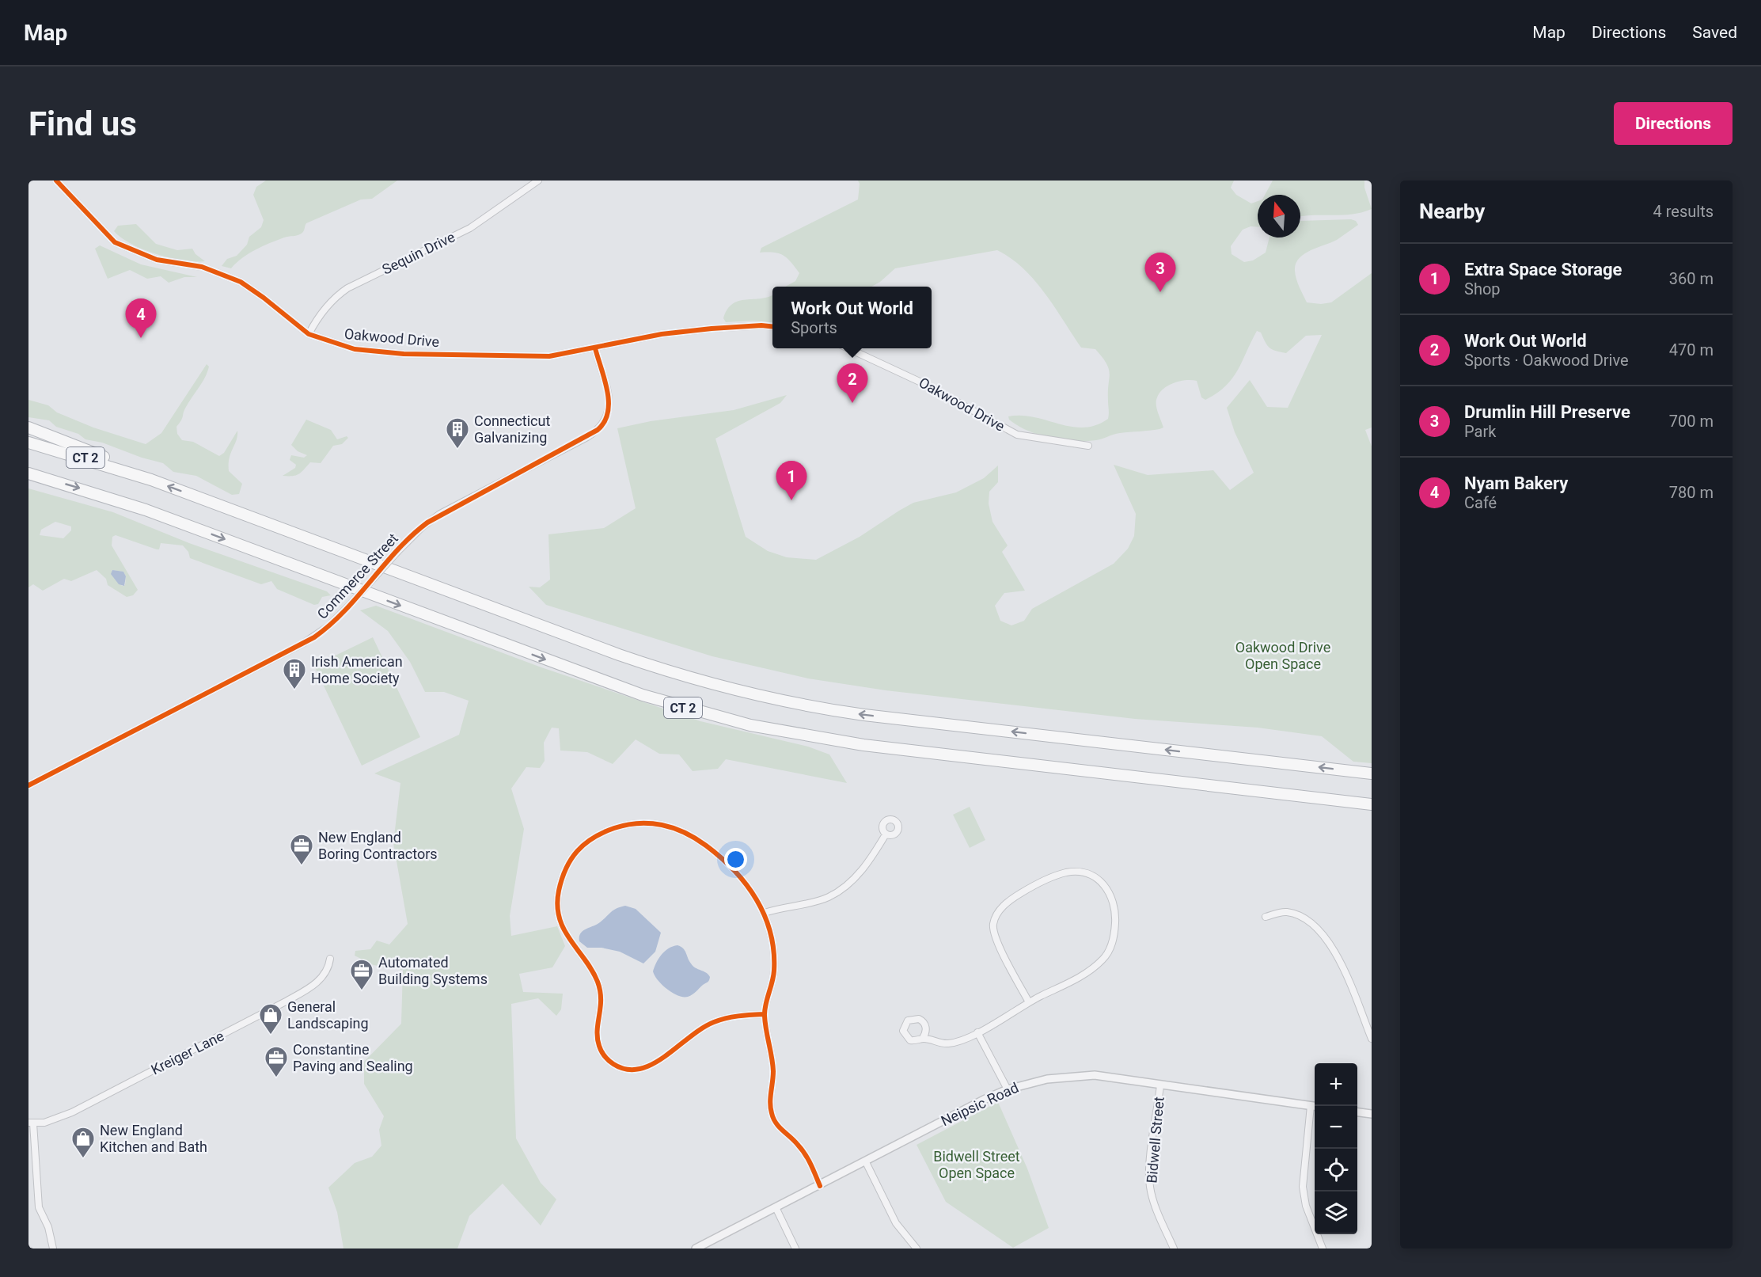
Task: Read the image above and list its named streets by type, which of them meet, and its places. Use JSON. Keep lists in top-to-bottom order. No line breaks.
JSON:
{"streets":{"highway":["CT 2"],"street":["Sequin Drive","Oakwood Drive","Commerce Street","Kreiger Lane","Neipsic Road","Bidwell Street"]},"crossings":[["Sequin Drive","Oakwood Drive"],["Oakwood Drive","Commerce Street"],["Neipsic Road","Bidwell Street"]],"parks":["Oakwood Drive Open Space","Bidwell Street Open Space"],"places":{"building":["Connecticut Galvanizing","Irish American Home Society"],"office":["New England Boring Contractors","Automated Building Systems","Constantine Paving and Sealing"],"shop":["General Landscaping","New England Kitchen and Bath"]},"north":"top","page":{"header":"Map","nav":["Map","Directions","Saved"],"buttons":"Directions","title":"Find us","heading":["Nearby","4 results"],"list":[{"mark":"1","name":"Extra Space Storage","note":"Shop","value":"360 m"},{"mark":"2","name":"Work Out World","note":"Sports · Oakwood Drive","value":"470 m"},{"mark":"3","name":"Drumlin Hill Preserve","note":"Park","value":"700 m"},{"mark":"4","name":"Nyam Bakery","note":"Café","value":"780 m"}],"pins":["3","4","2","1"],"popup":["Work Out World","Sports"],"map_buttons":["+","−"]}}
